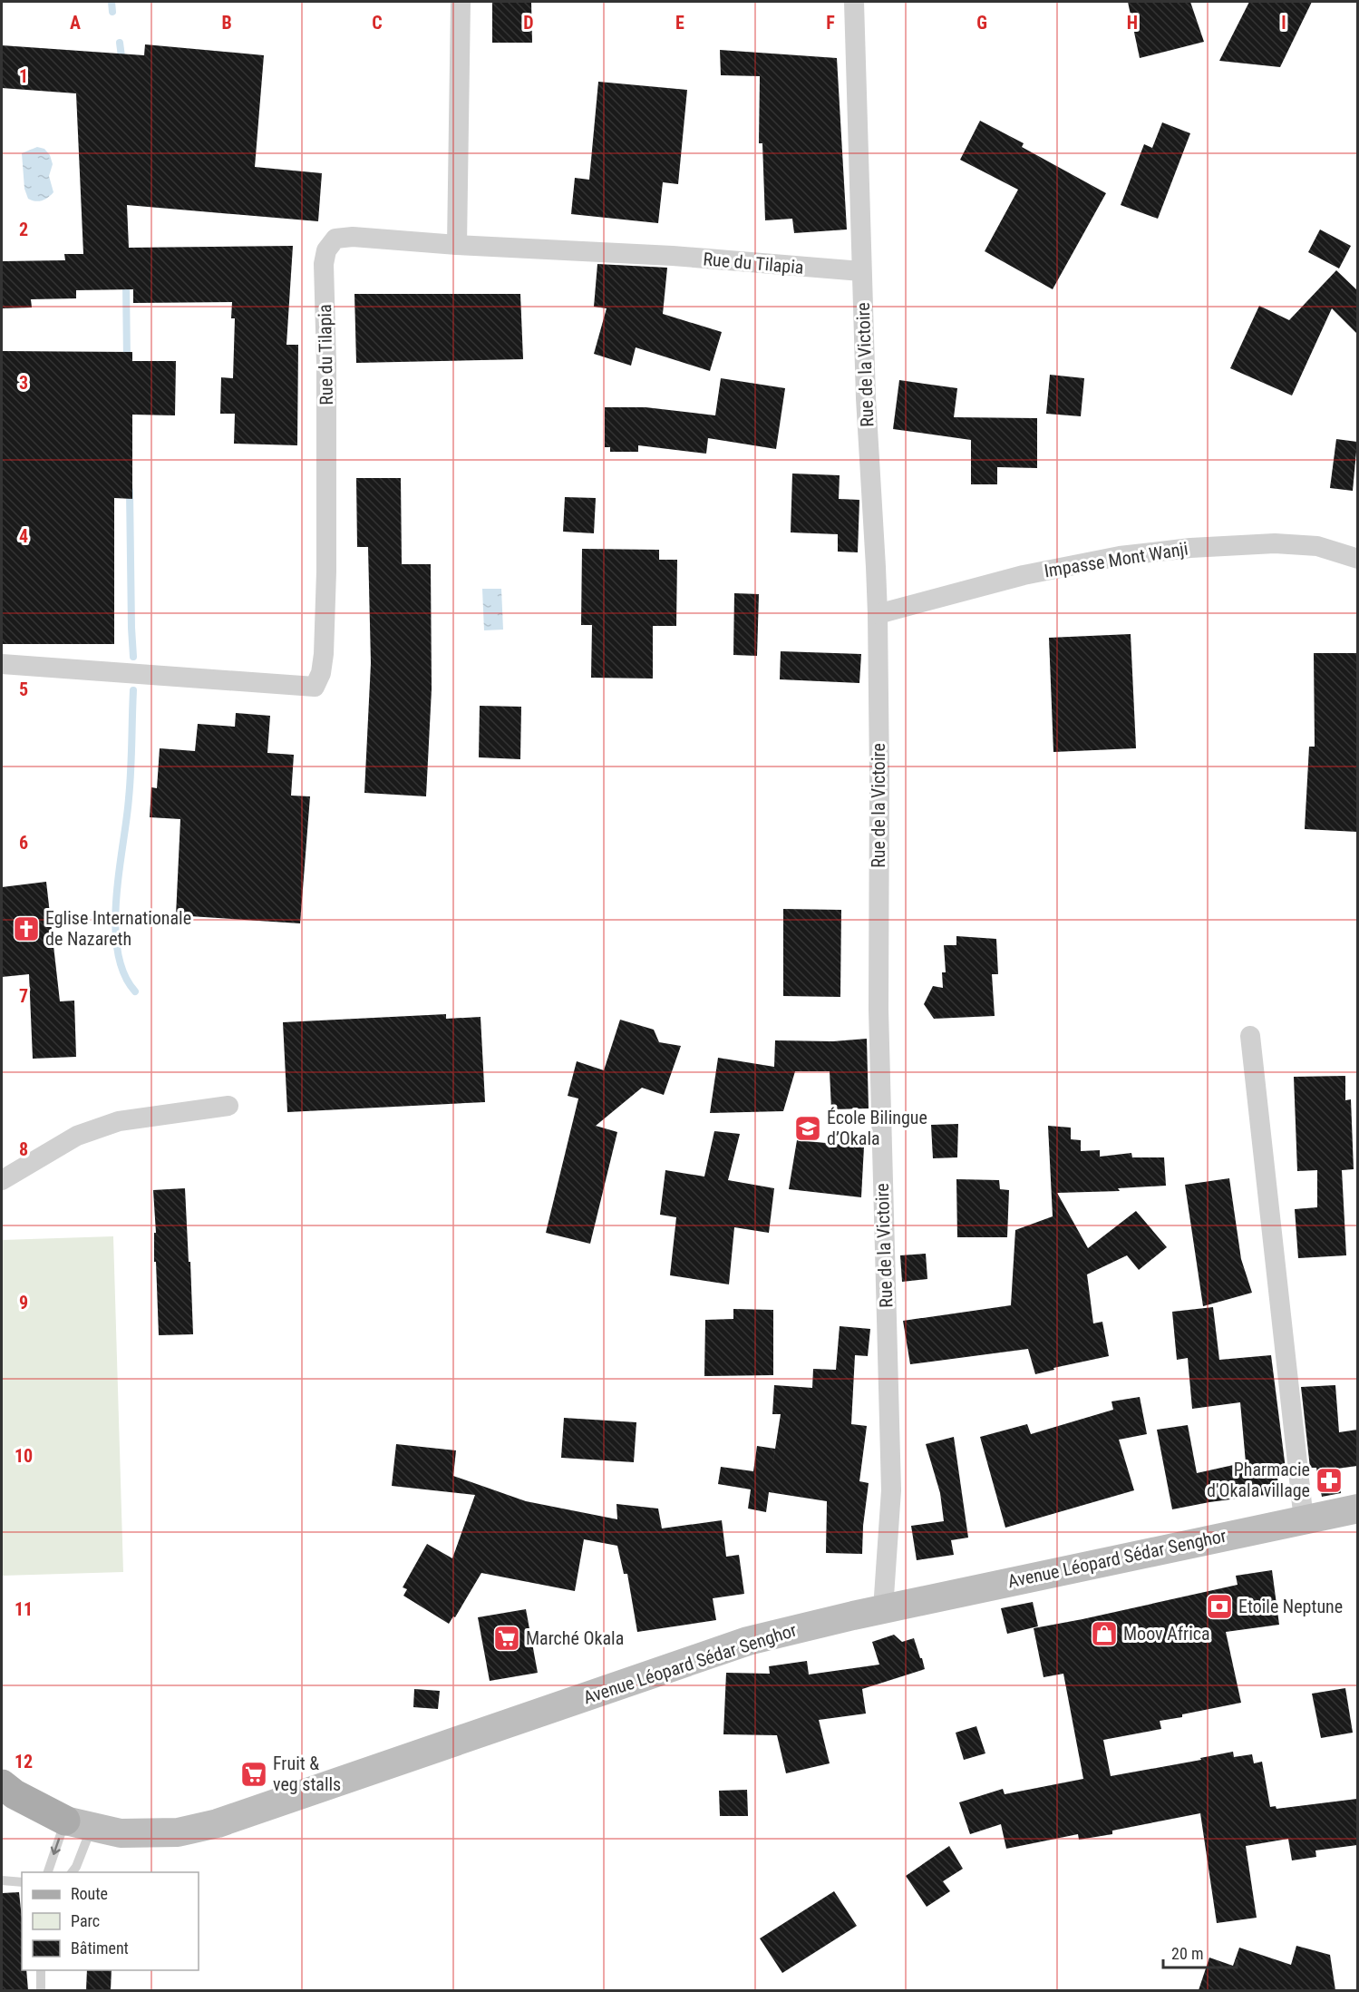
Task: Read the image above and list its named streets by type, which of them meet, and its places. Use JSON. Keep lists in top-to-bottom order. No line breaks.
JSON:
{"streets":{"street":["Rue du Tilapia","Rue de la Victoire","Impasse Mont Wanji","Avenue Léopard Sédar Senghor"]},"crossings":[["Rue du Tilapia","Rue de la Victoire"],["Rue de la Victoire","Impasse Mont Wanji"],["Rue de la Victoire","Avenue Léopard Sédar Senghor"]],"places":{"church":["Eglise Internationale de Nazareth"],"school or university":["École Bilingue d’Okala"],"pharmacy":["Pharmacie d'Okala village"],"bank":["Etoile Neptune"],"shop":["Moov Africa"],"supermarket":["Marché Okala","Fruit & veg stalls"]},"legend":["Route","Parc","Bâtiment"],"scale_bar":"20 m","grid":{"columns":["A","B","C","D","E","F","G","H","I"],"rows":["1","2","3","4","5","6","7","8","9","10","11","12"]}}
